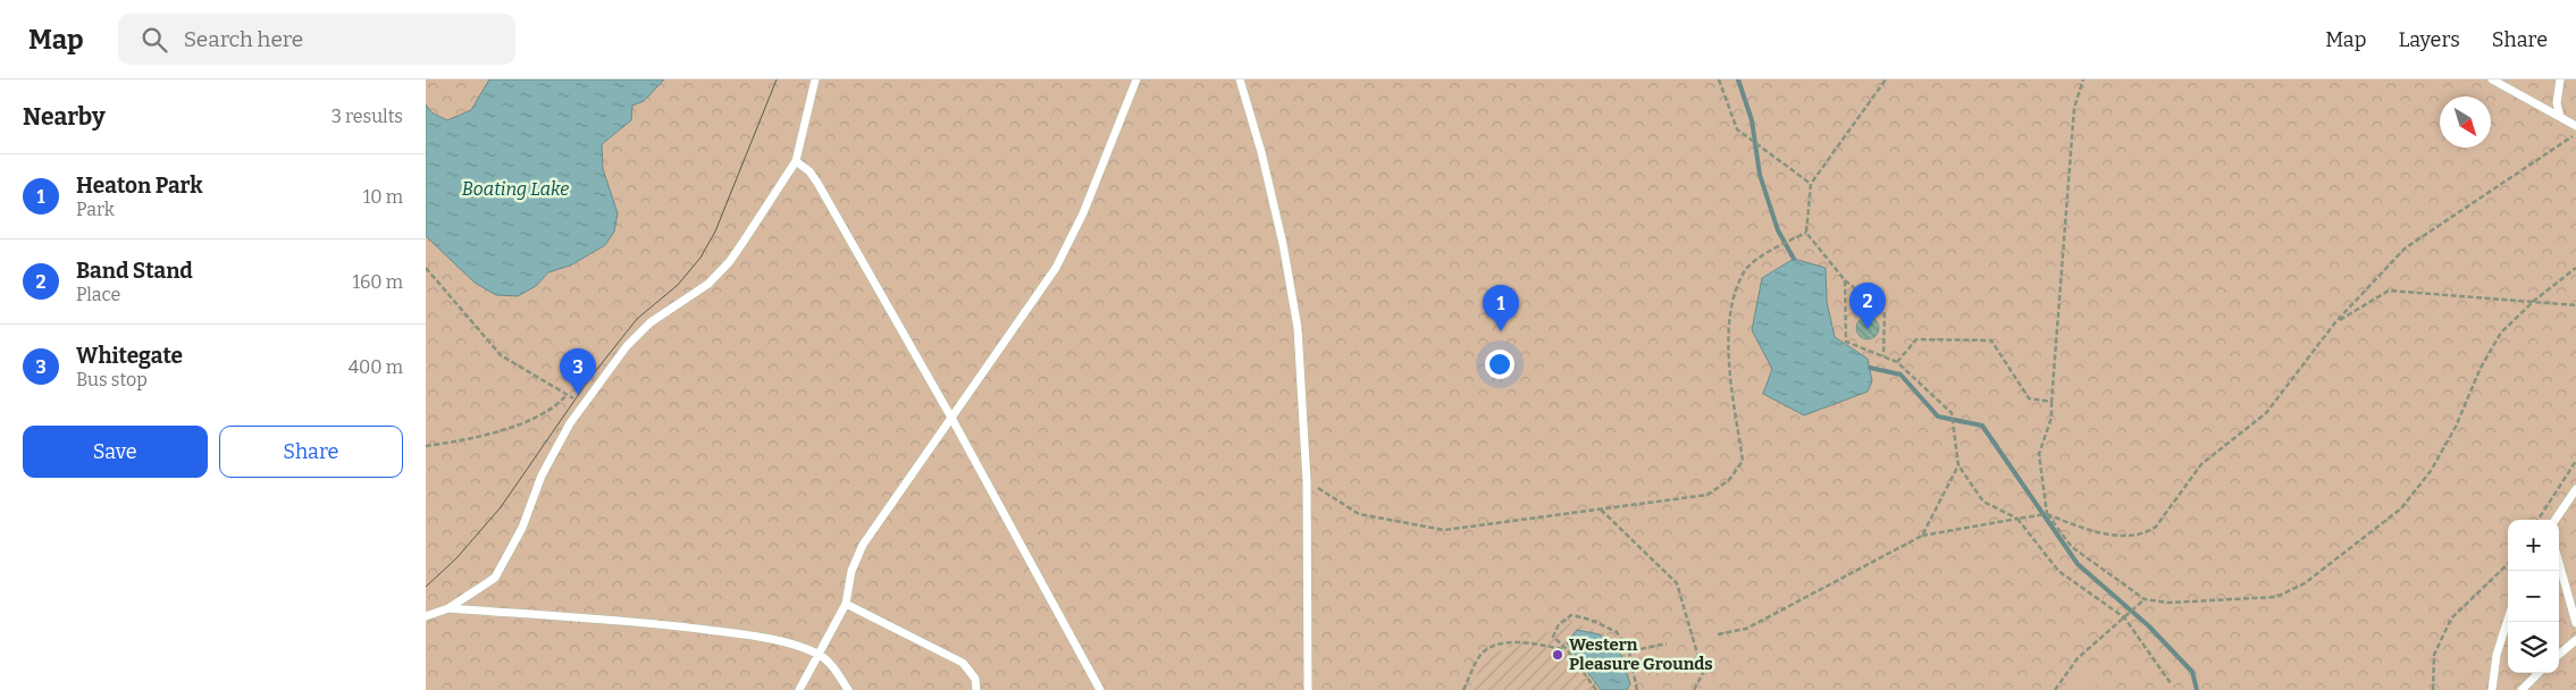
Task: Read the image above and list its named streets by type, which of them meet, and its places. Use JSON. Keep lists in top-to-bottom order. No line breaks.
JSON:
{"water":["Boating Lake"],"places":["Western Pleasure Grounds"],"north":"bottom right","page":{"header":"Map","search":"Search here","nav":["Map","Layers","Share"],"heading":["Nearby","3 results"],"list":[{"mark":"1","name":"Heaton Park","note":"Park","value":"10 m"},{"mark":"2","name":"Band Stand","note":"Place","value":"160 m"},{"mark":"3","name":"Whitegate","note":"Bus stop","value":"400 m"}],"pins":["2","1","3"],"buttons":["Save","Share"],"map_buttons":["+","−"]}}
